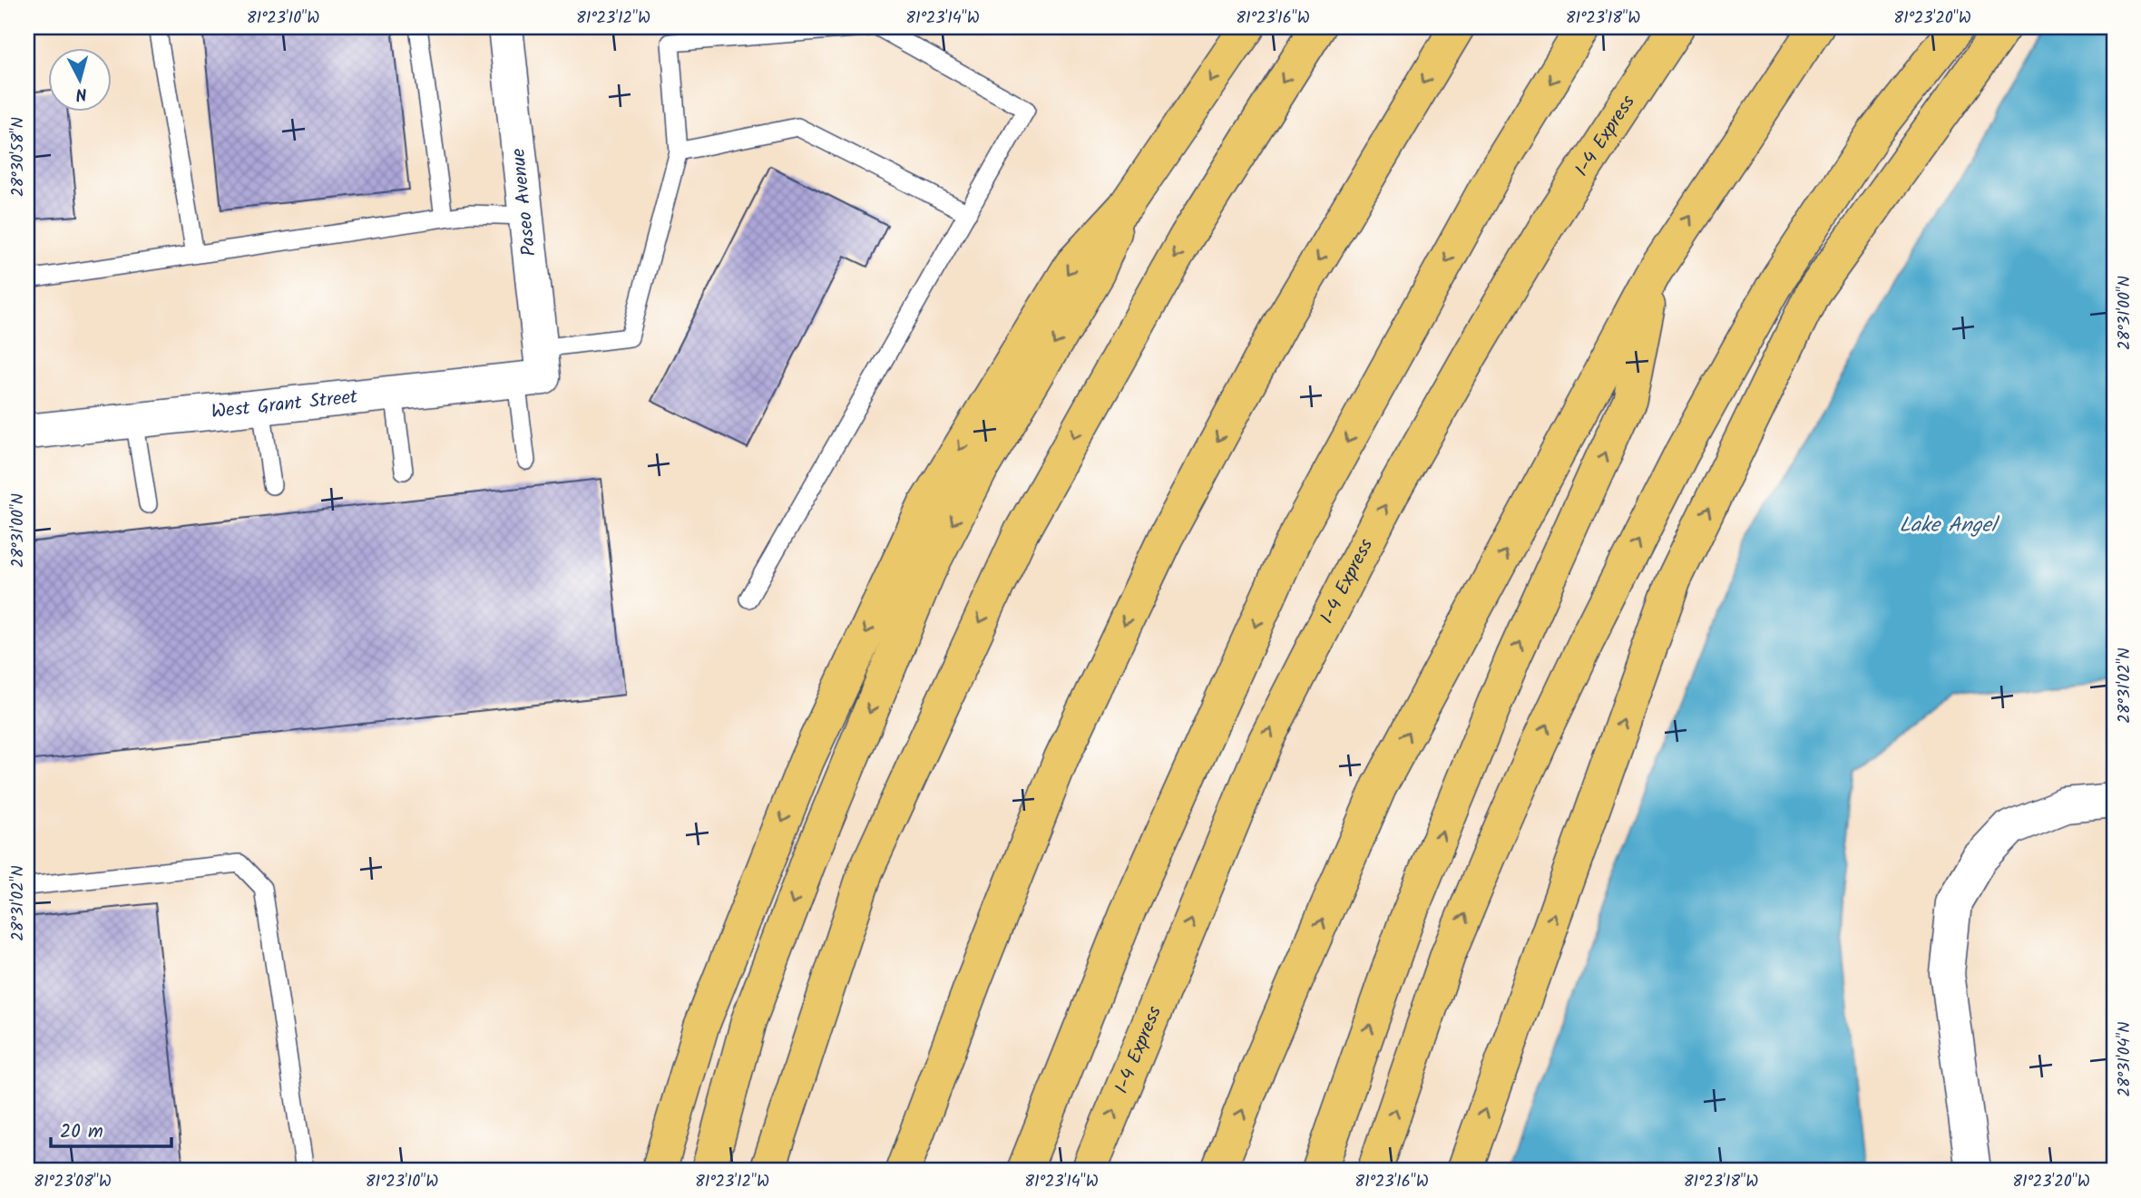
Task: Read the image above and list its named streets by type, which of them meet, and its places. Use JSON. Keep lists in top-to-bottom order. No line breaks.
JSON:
{"streets":{"highway":["I-4 Express"],"street":["Paseo Avenue","West Grant Street"]},"crossings":[["Paseo Avenue","West Grant Street"]],"water":["Lake Angel"],"scale_bar":"20 m","north":"bottom","coordinates":["81°23'10\"W","81°23'12\"W","81°23'14\"W","81°23'16\"W","81°23'18\"W","81°23'20\"W","28°30'58\"N","28°31'00\"N","28°31'02\"N","28°31'04\"N","81°23'08\"W"]}
